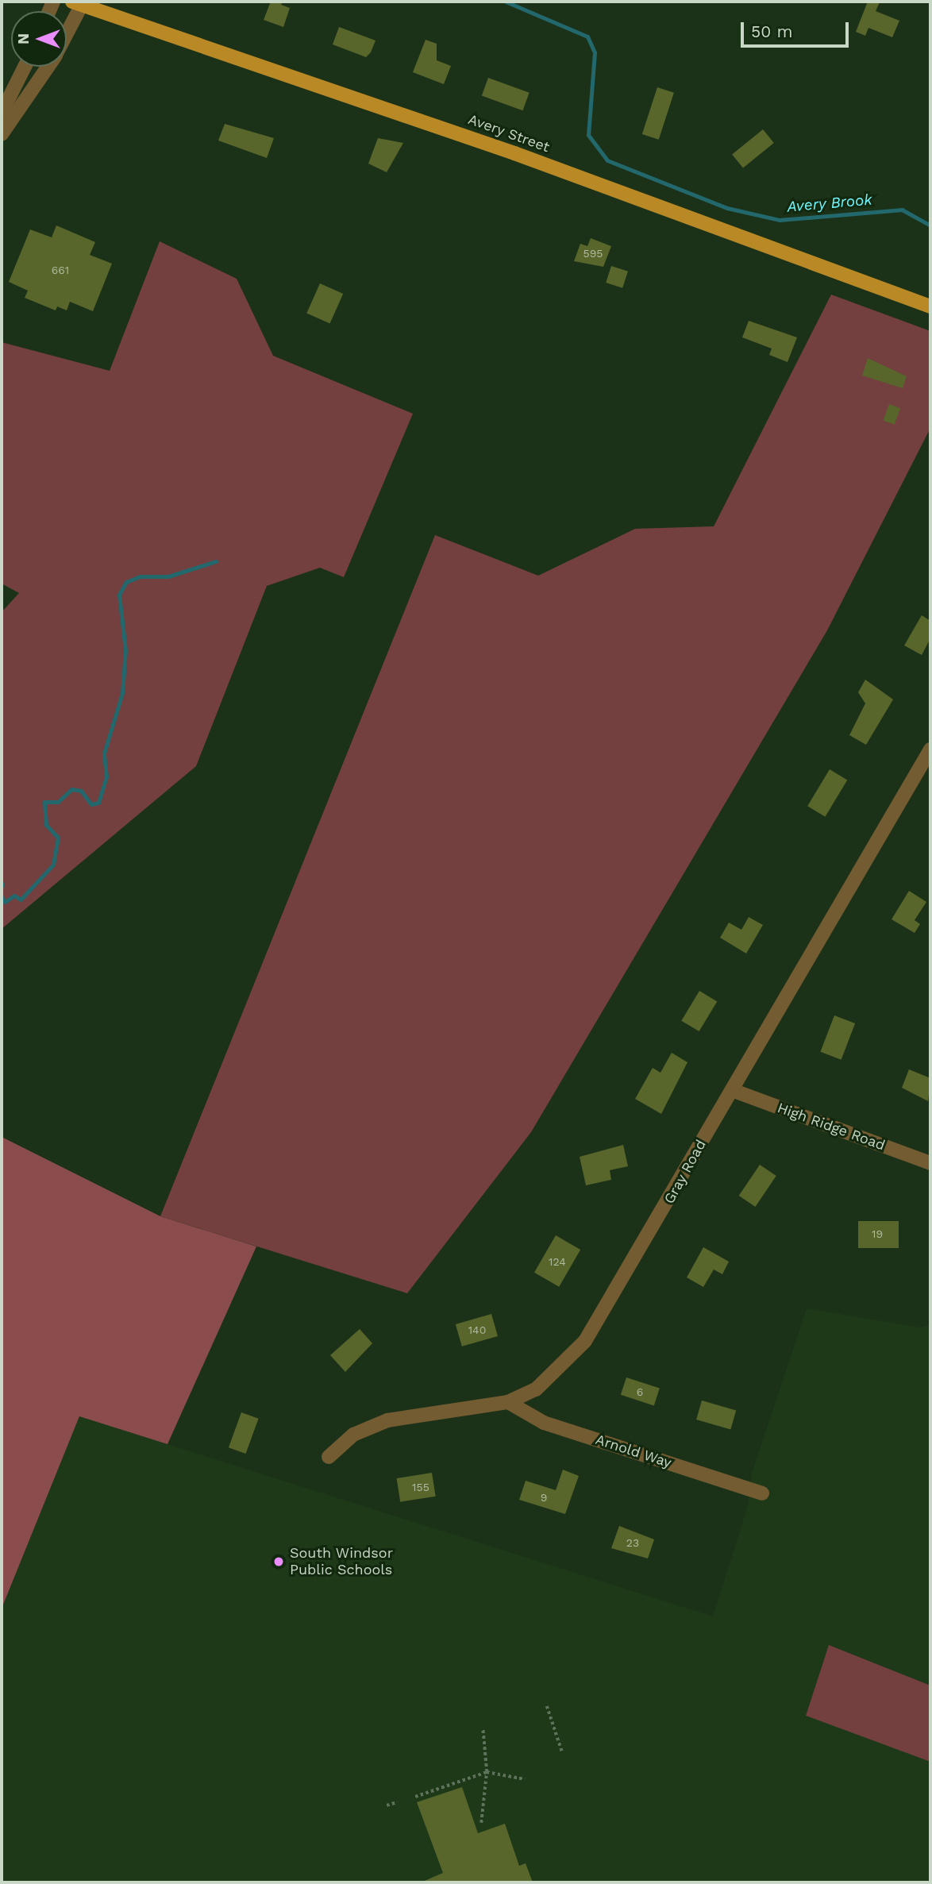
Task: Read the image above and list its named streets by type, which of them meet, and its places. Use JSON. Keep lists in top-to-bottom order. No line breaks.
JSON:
{"streets":{"main road":["Avery Street"],"street":["High Ridge Road","Gray Road","Arnold Way"]},"crossings":[["High Ridge Road","Gray Road"],["Gray Road","Arnold Way"]],"water":["Avery Brook"],"places":["South Windsor Public Schools"],"house_numbers":["595","661","19","124","140","6","155","9","23"],"scale_bar":"50 m","north":"left"}
